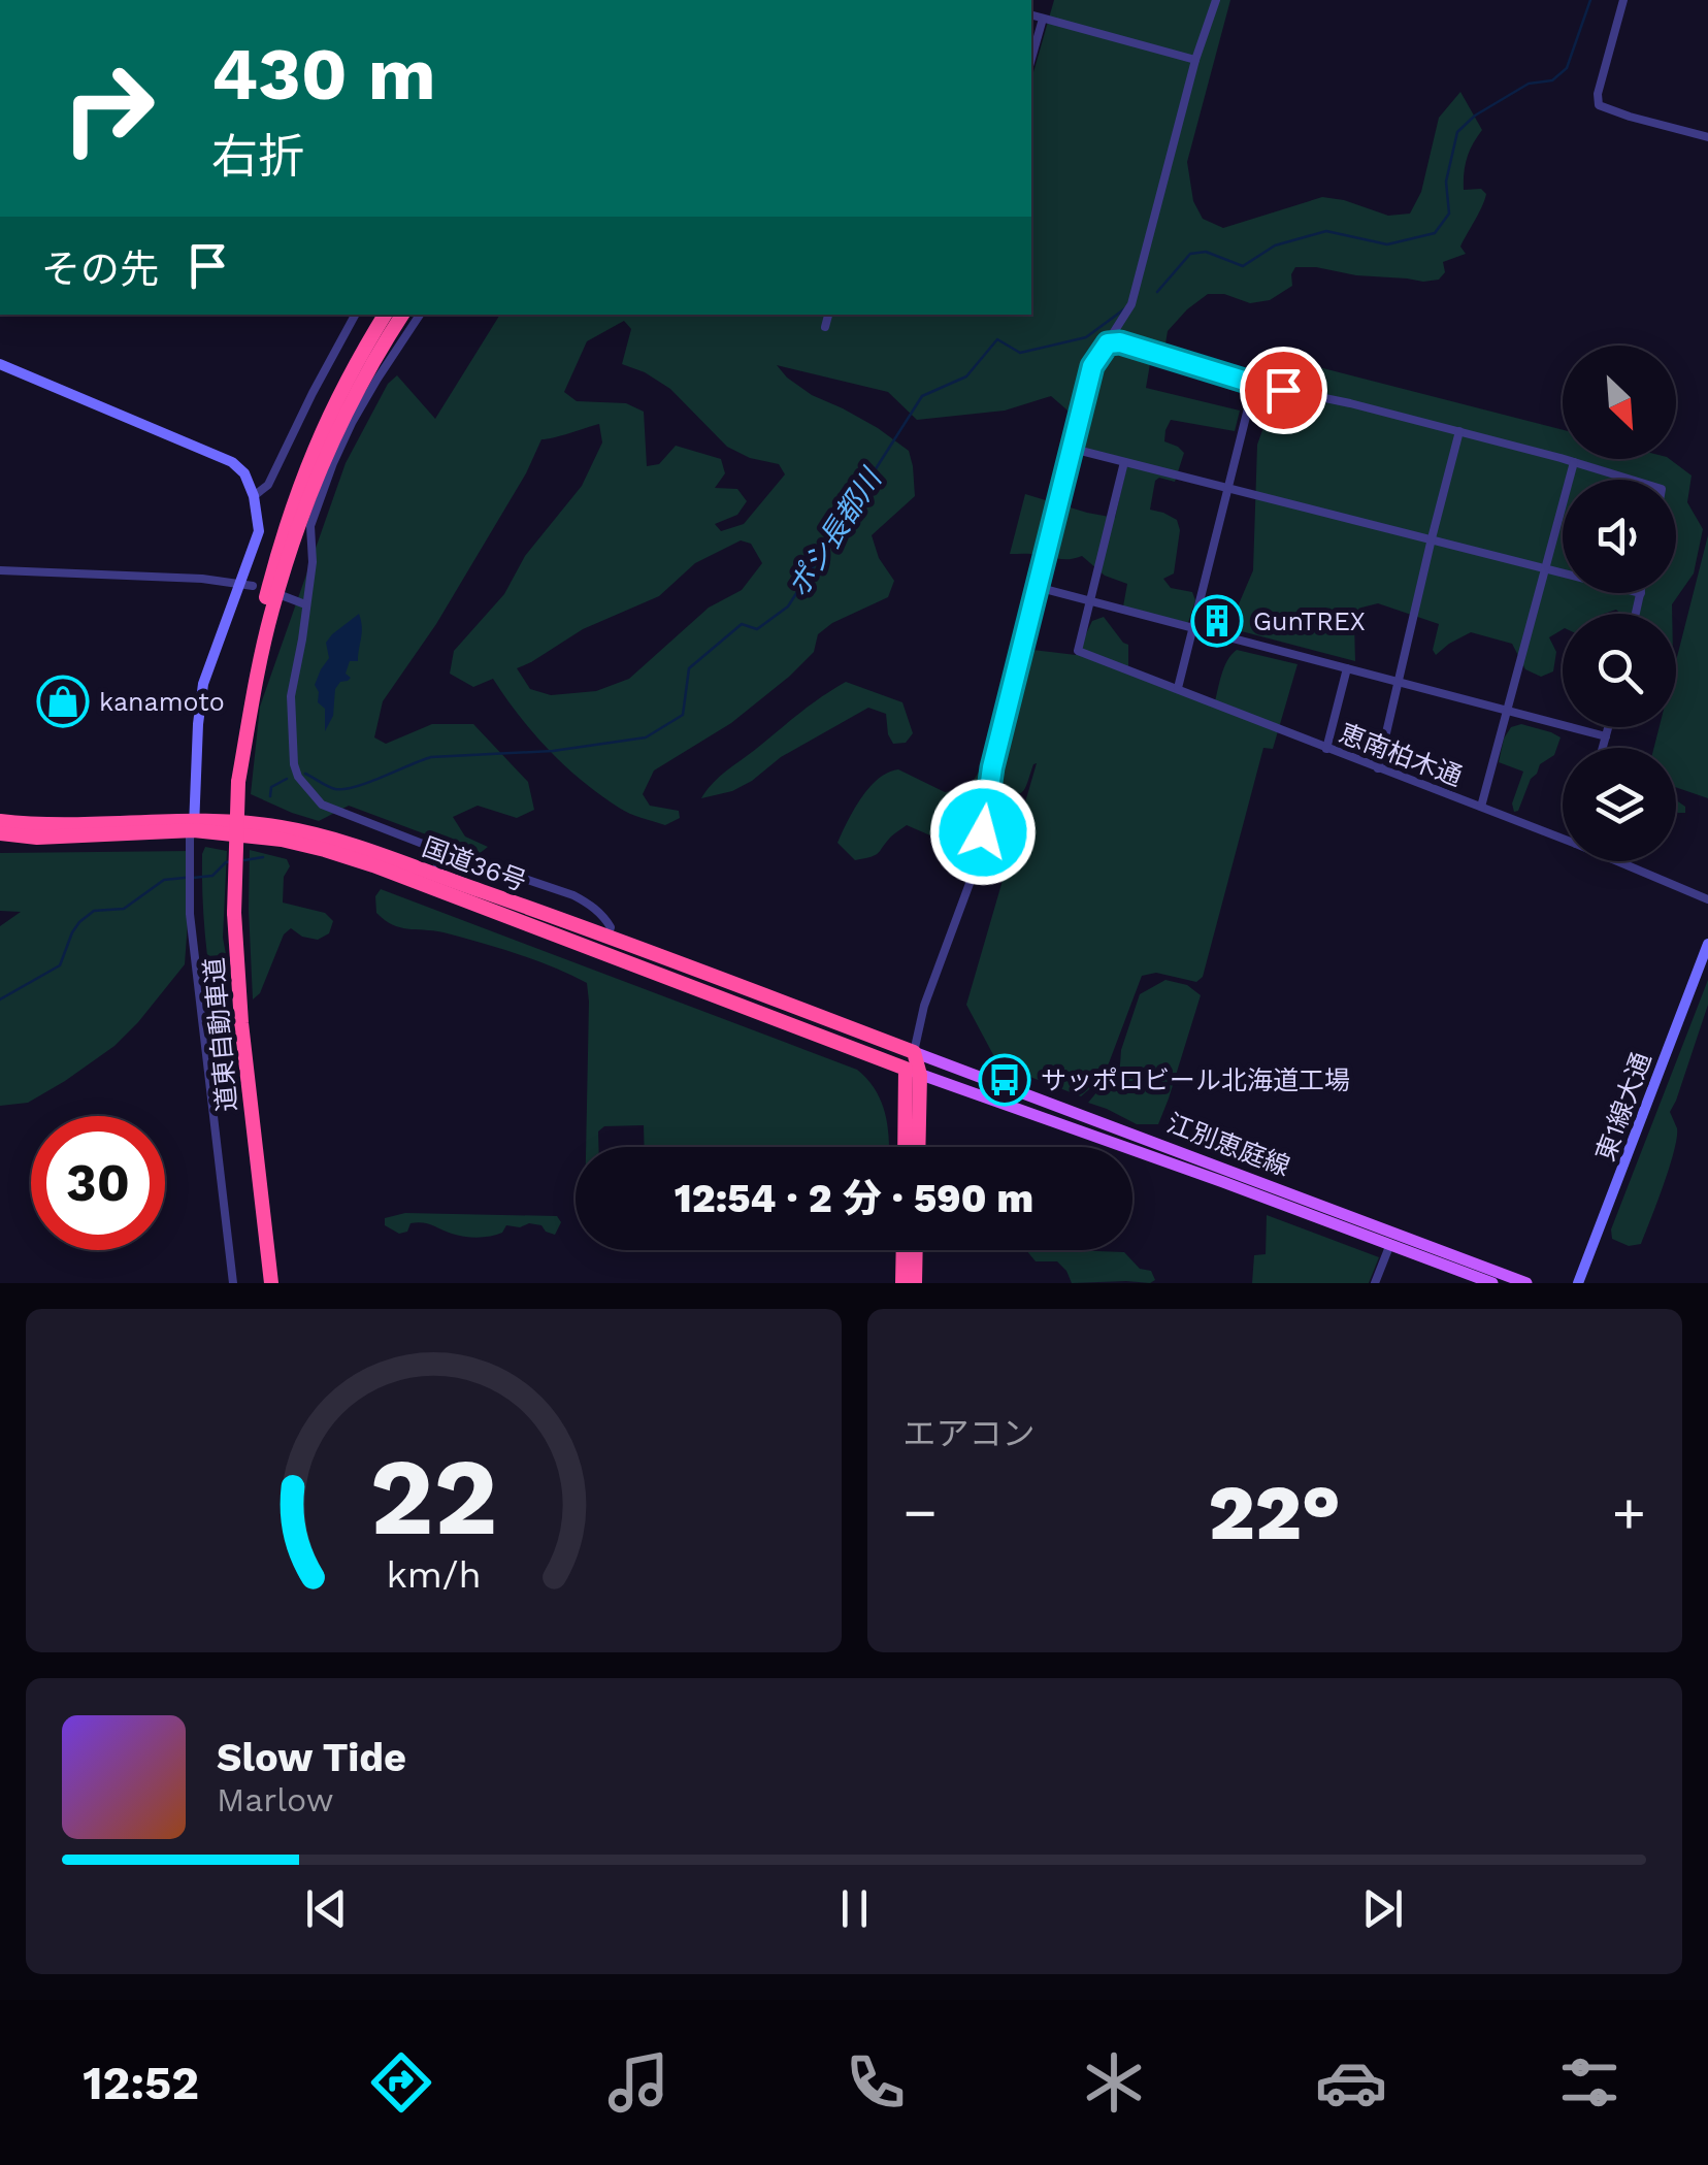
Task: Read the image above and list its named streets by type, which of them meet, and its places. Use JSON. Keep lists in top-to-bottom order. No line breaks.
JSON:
{"streets":{"highway":["国道36号","道東自動車道"],"main road":["江別恵庭線"],"street":["恵南柏木通","東1線大通"]},"crossings":[["国道36号","江別恵庭線"]],"water":["ポシ長都川"],"places":{"building":["GunTREX"],"shop":["kanamoto"],"bus stop":["サッポロビール北海道工場"]},"north":"bottom right","page":{"turn":["430 m","右折"],"then":"その先","limit":"30","trip":"12:54 · 2 分 · 590 m","tile":"エアコン","heat":["−","22°","+"],"song":["Slow Tide","Marlow"],"tabs":"12:52","gauge":["22","km/h"]}}
